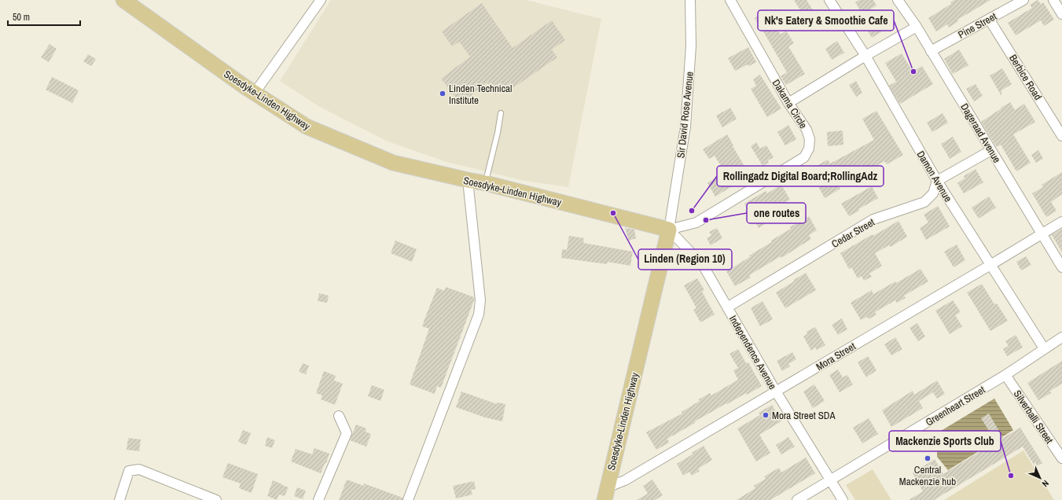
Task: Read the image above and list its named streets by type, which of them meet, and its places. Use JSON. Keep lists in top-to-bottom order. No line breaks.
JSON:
{"streets":{"main road":["Soesdyke-Linden Highway"],"street":["Pine Street","Berbice Road","Dakama Circle","Sir David Rose Avenue","Dageraad Avenue","Damon Avenue","Cedar Street","Independence Avenue","Mora Street","Greenheart Street","Silverballi Street"]},"crossings":[["Pine Street","Berbice Road"],["Pine Street","Dageraad Avenue"],["Soesdyke-Linden Highway","Dakama Circle"],["Soesdyke-Linden Highway","Sir David Rose Avenue"],["Soesdyke-Linden Highway","Independence Avenue"],["Soesdyke-Linden Highway","Mora Street"],["Dakama Circle","Sir David Rose Avenue"],["Dakama Circle","Independence Avenue"],["Sir David Rose Avenue","Independence Avenue"],["Dageraad Avenue","Mora Street"],["Damon Avenue","Cedar Street"],["Damon Avenue","Mora Street"],["Damon Avenue","Greenheart Street"],["Cedar Street","Independence Avenue"],["Independence Avenue","Mora Street"],["Independence Avenue","Greenheart Street"],["Greenheart Street","Silverballi Street"]],"places":["Nk's Eatery & Smoothie Cafe","Linden Technical Institute","Rollingadz Digital Board;RollingAdz","Linden (Region 10)","one routes","Mora Street SDA","Central Mackenzie hub","Mackenzie Sports Club"],"scale_bar":"50 m","north":"bottom right"}
